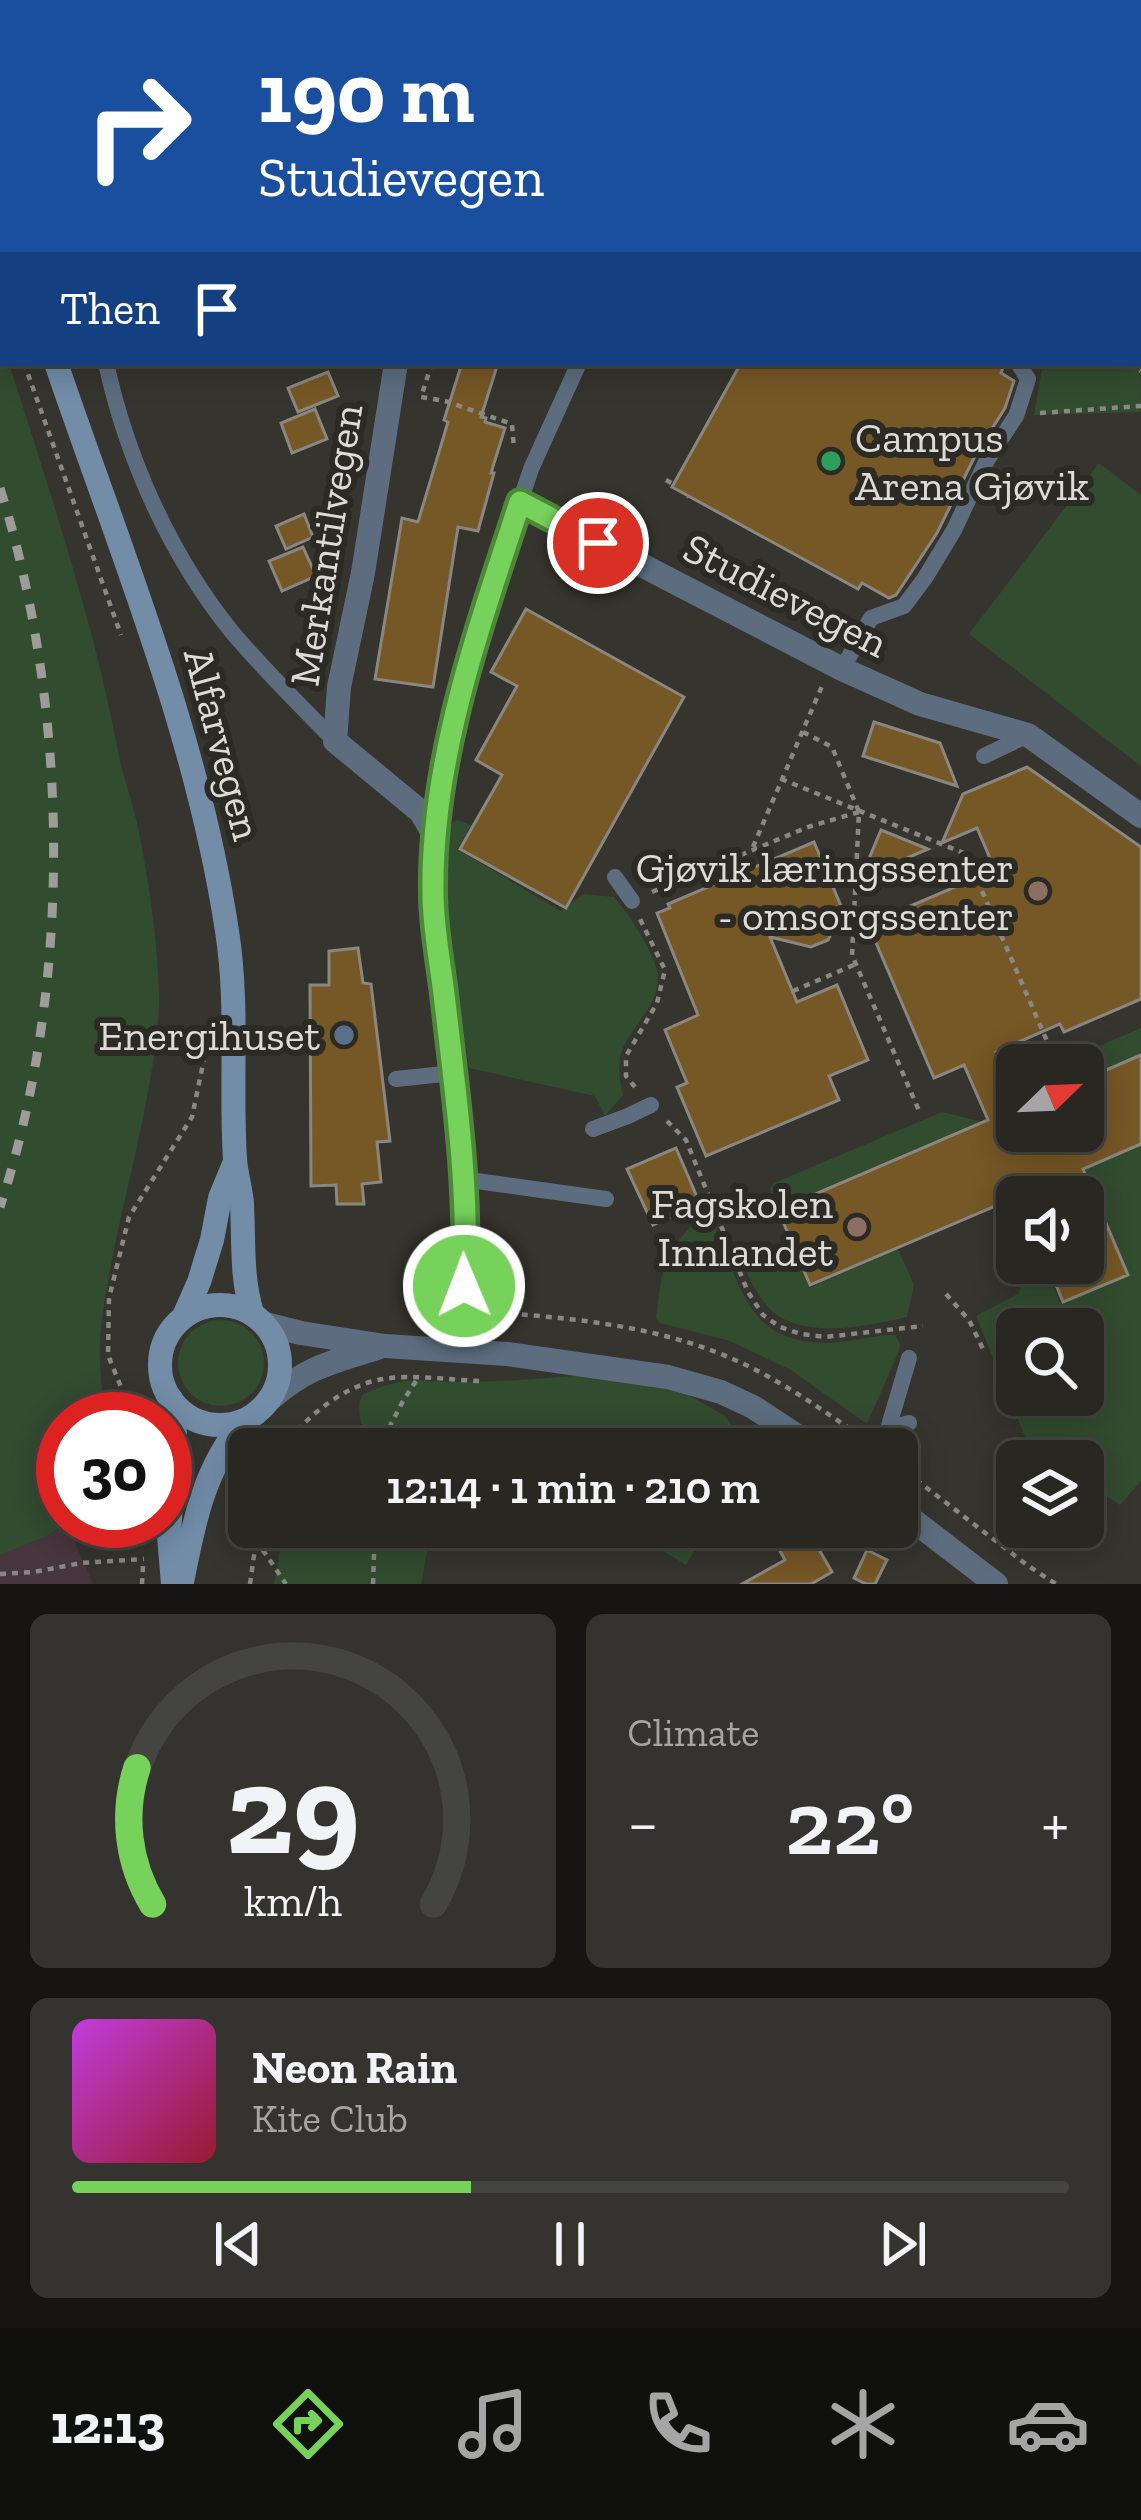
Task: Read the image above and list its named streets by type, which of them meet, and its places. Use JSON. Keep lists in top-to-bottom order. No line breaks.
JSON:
{"streets":{"main road":["Alfarvegen"],"street":["Merkantilvegen","Studievegen"]},"places":["Campus Arena Gjøvik","Gjøvik læringssenter - omsorgssenter","Energihuset","Fagskolen Innlandet"],"north":"top right","page":{"turn":["190 m","Studievegen"],"then":"Then","limit":"30","trip":"12:14 · 1 min · 210 m","tile":"Climate","heat":["−","22°","+"],"song":["Neon Rain","Kite Club"],"tabs":"12:13","gauge":["29","km/h"]}}
